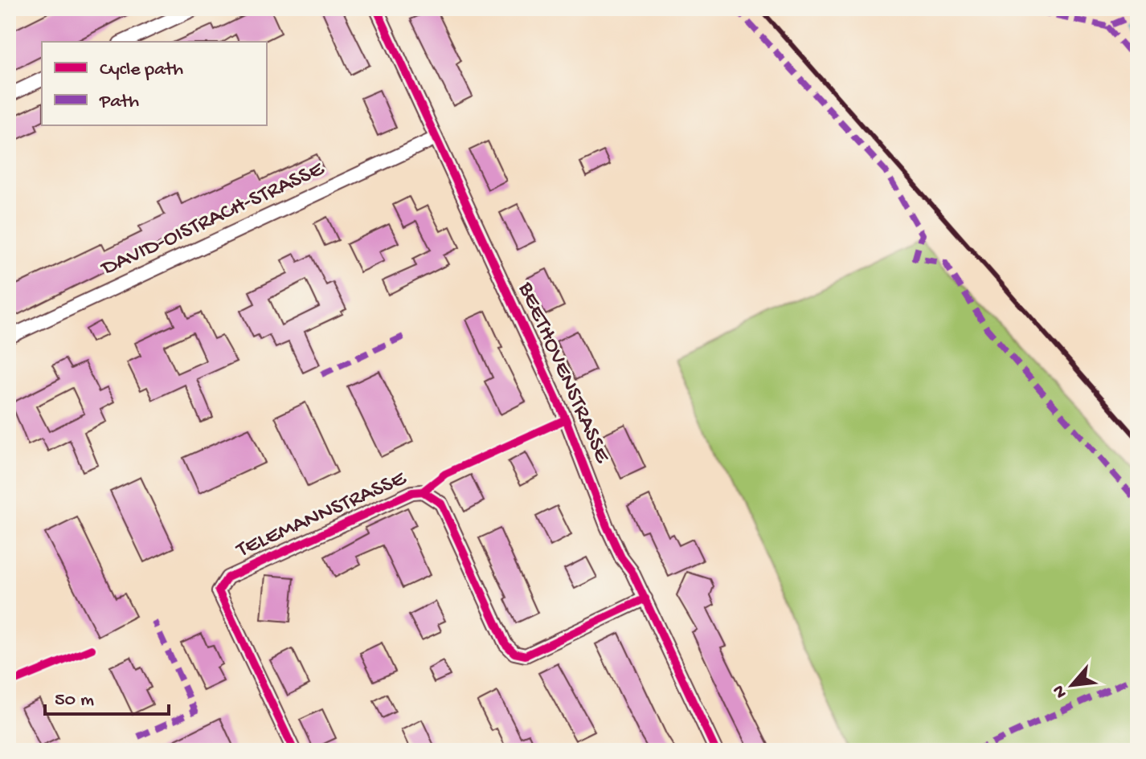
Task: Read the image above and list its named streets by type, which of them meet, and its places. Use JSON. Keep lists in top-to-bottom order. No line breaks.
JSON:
{"streets":{"street":["DAVID-OISTRACH-STRASSE","BEETHOVENSTRASSE","TELEMANNSTRASSE"]},"crossings":[["DAVID-OISTRACH-STRASSE","BEETHOVENSTRASSE"],["BEETHOVENSTRASSE","TELEMANNSTRASSE"]],"legend":["Cycle path","Path"],"scale_bar":"50 m","north":"bottom left"}
